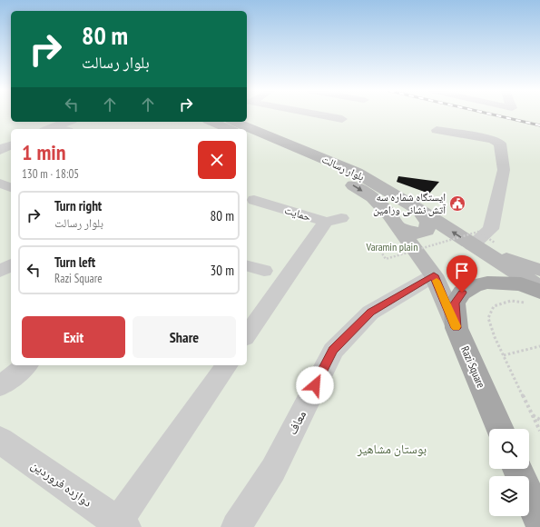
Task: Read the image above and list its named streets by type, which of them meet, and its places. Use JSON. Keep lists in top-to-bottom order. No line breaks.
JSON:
{"streets":{"main road":["بلوار رسالت","Razi Square"],"street":["حمایت","معاف","دوازده فروردین"]},"crossings":[["بلوار رسالت","Razi Square"],["بلوار رسالت","معاف"]],"parks":["Varamin plain","بوستان مشاهیر"],"places":{"public building":["ایستگاه شماره سه آتش نشانی ورامین"]},"page":{"turn":["80 m","بلوار رسالت"],"heading":["1 min","130 m · 18:05"],"list":[{"name":"Turn right","note":"بلوار رسالت","value":"80 m"},{"name":"Turn left","note":"Razi Square","value":"30 m"}],"buttons":["Exit","Share"]}}
